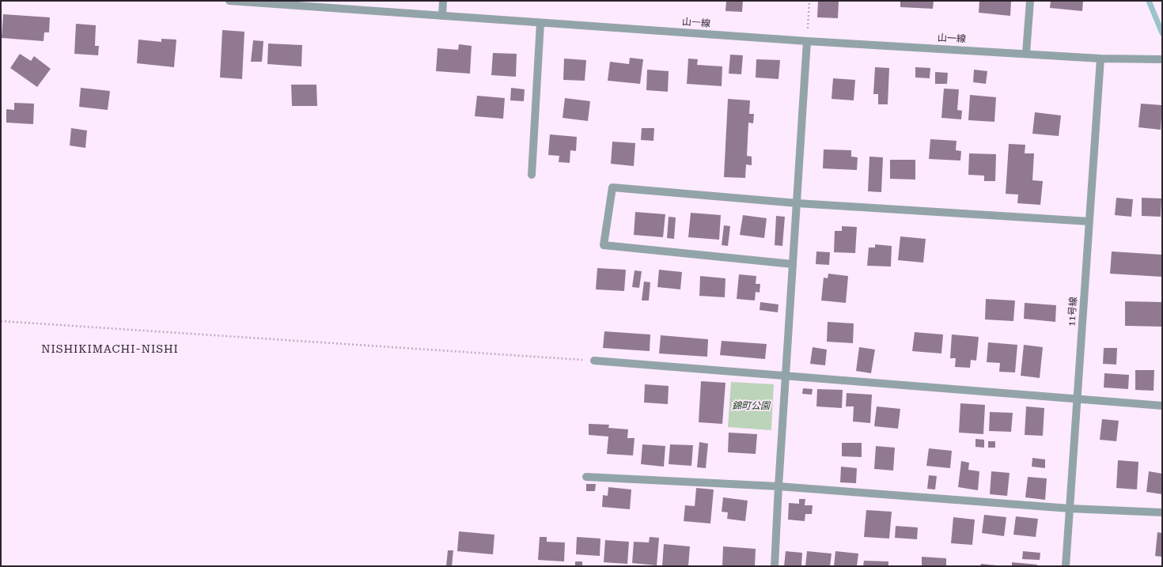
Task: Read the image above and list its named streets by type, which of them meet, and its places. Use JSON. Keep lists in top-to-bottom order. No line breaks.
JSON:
{"streets":{"street":["山一線","11号線"]},"crossings":[["山一線","11号線"]],"districts":["NISHIKIMACHI-NISHI"],"parks":["錦町公園"]}
